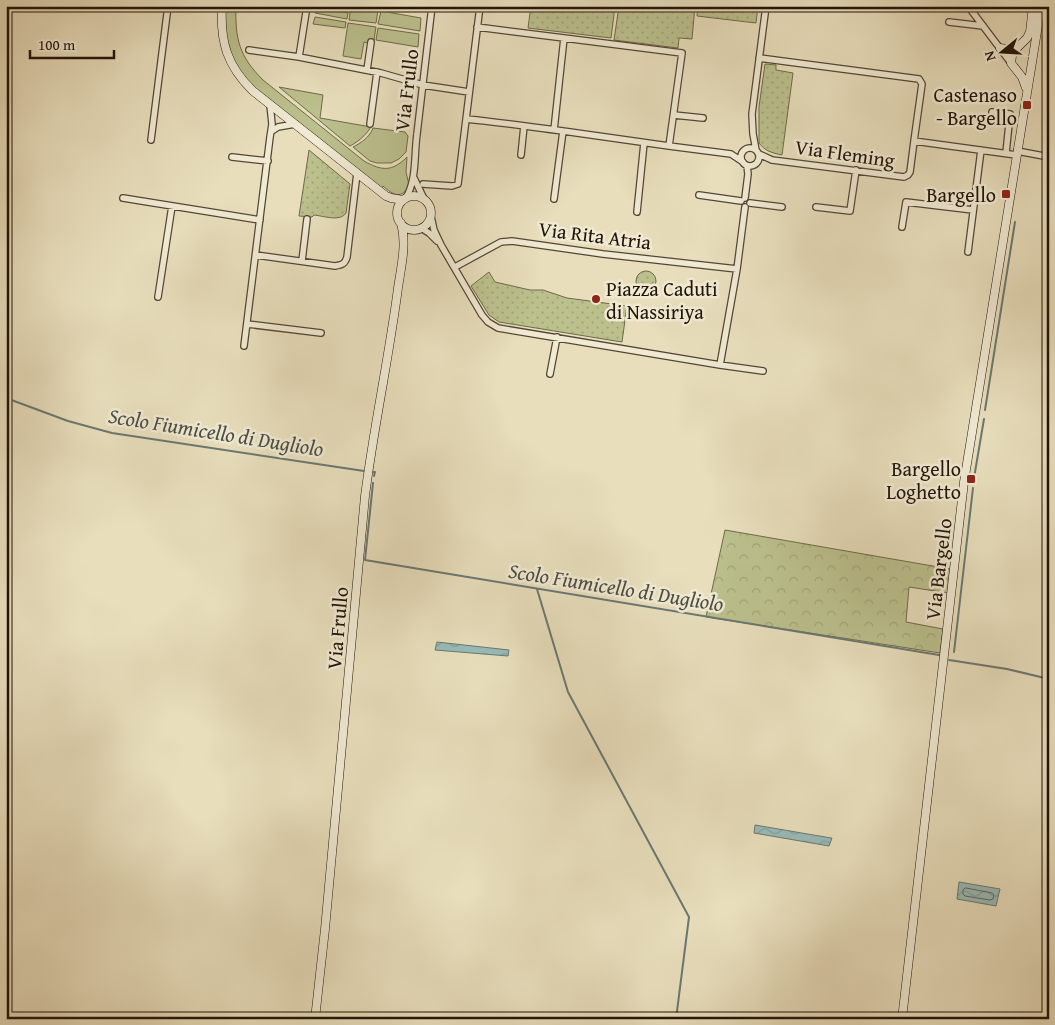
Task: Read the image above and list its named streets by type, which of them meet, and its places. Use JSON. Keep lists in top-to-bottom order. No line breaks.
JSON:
{"streets":{"street":["Via Frullo","Via Fleming","Via Rita Atria","Via Bargello"]},"water":["Scolo Fiumicello di Dugliolo"],"places":{"transit":["Castenaso - Bargello","Bargello","Bargello Loghetto"],"other":["Piazza Caduti di Nassiriya"]},"scale_bar":"100 m","north":"left"}
